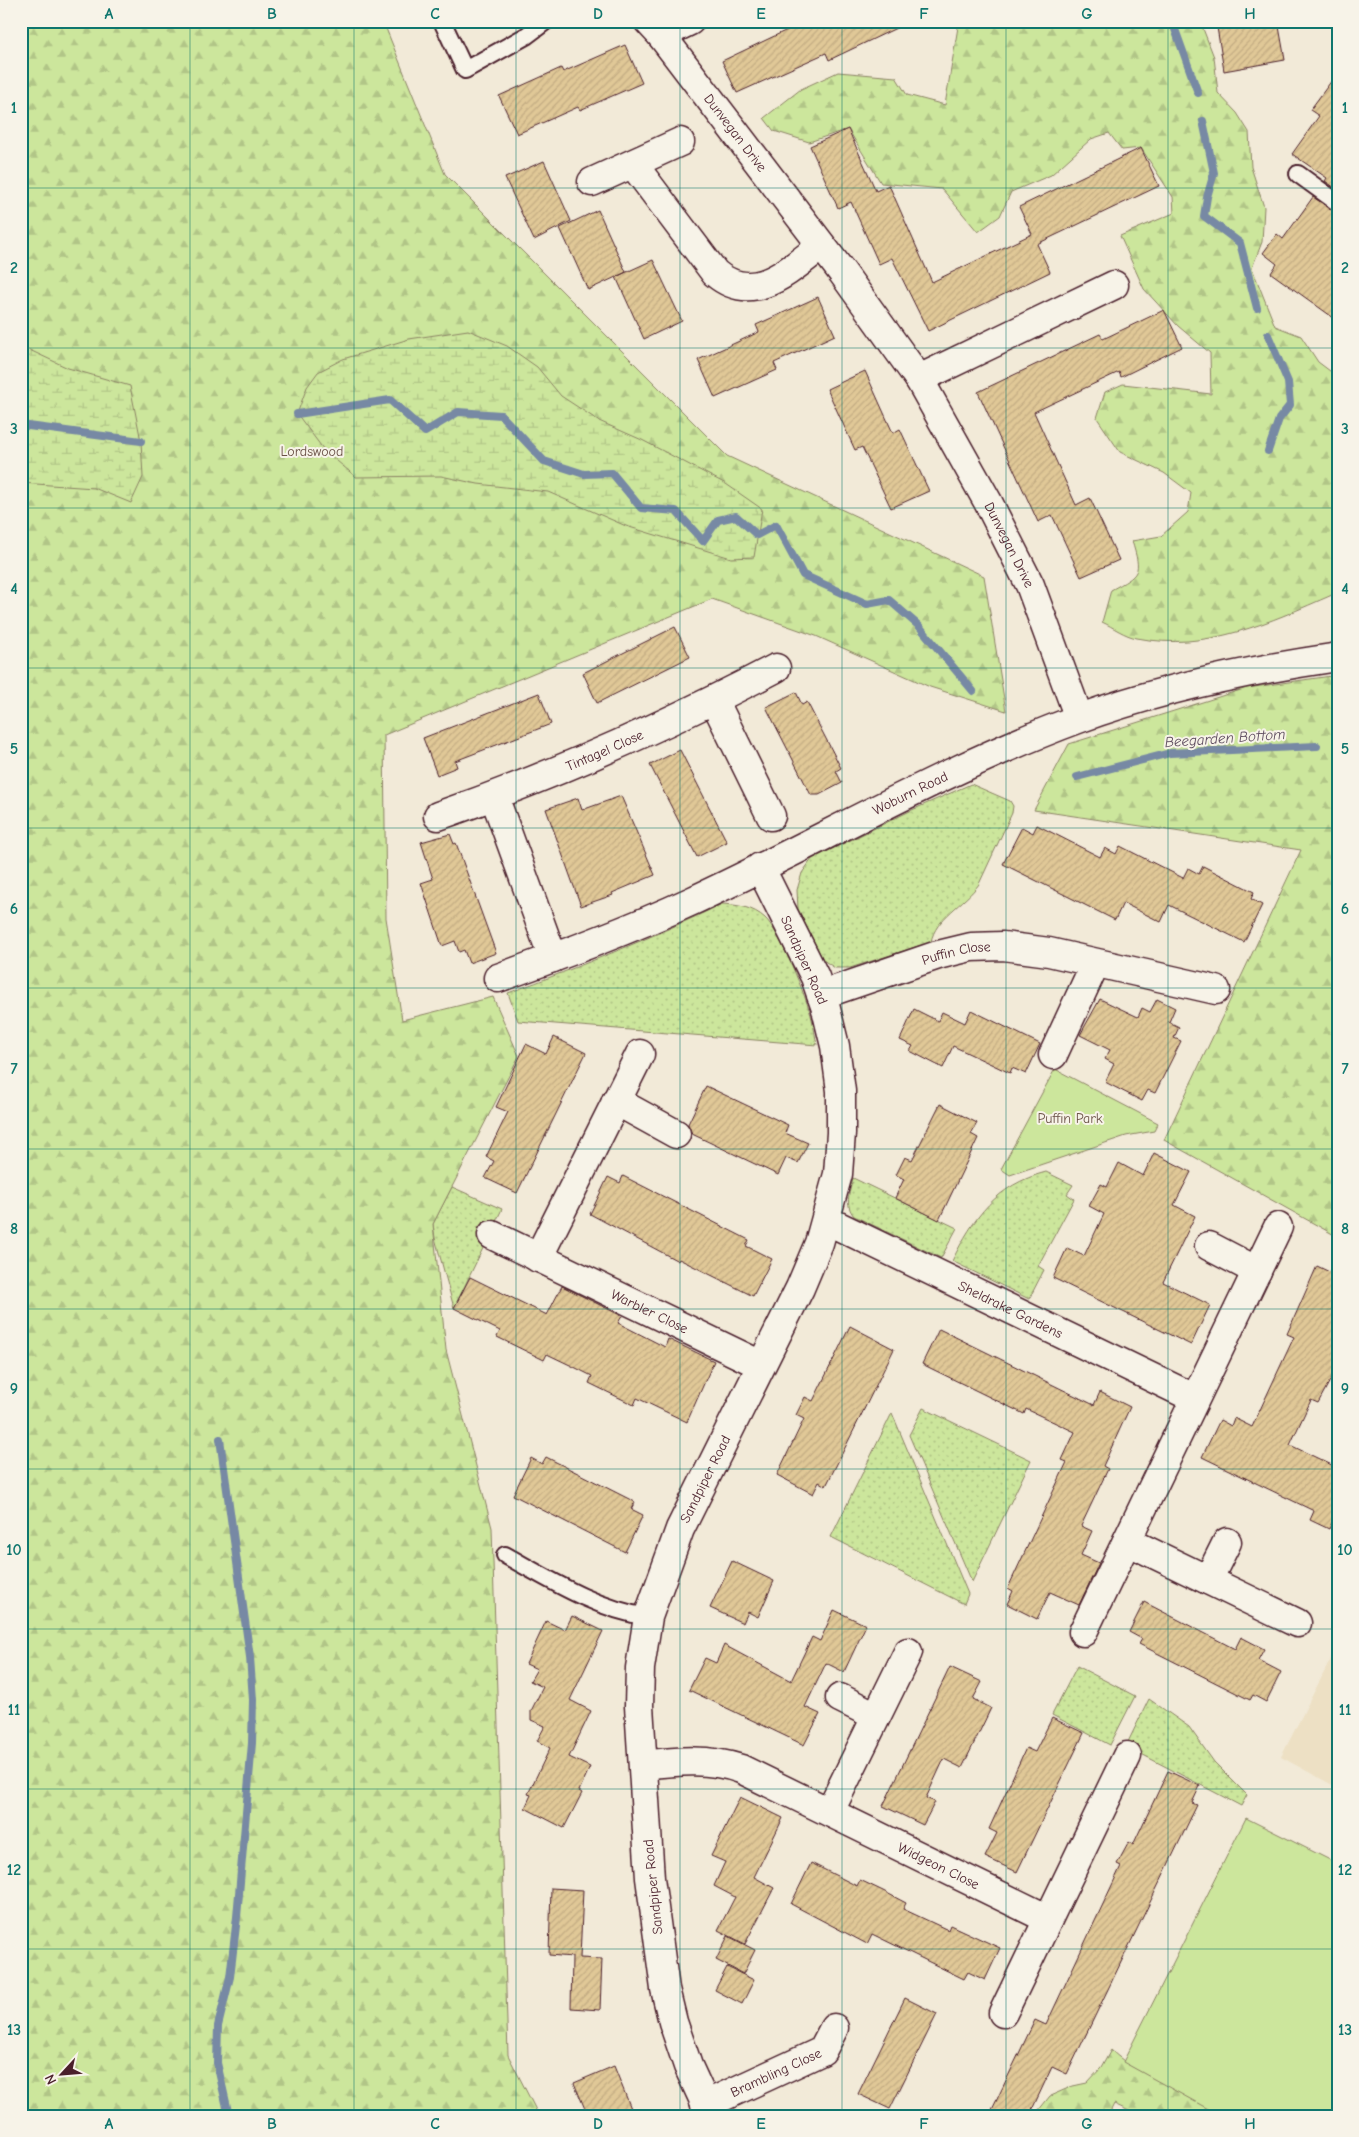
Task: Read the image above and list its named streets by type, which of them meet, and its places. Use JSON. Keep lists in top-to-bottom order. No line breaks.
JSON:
{"streets":{"street":["Dunvegan Drive","Tintagel Close","Woburn Road","Puffin Close","Sandpiper Road","Sheldrake Gardens","Warbler Close","Widgeon Close","Brambling Close"]},"crossings":[["Dunvegan Drive","Woburn Road"],["Woburn Road","Sandpiper Road"],["Puffin Close","Sandpiper Road"],["Sandpiper Road","Sheldrake Gardens"],["Sandpiper Road","Warbler Close"],["Sandpiper Road","Widgeon Close"],["Sandpiper Road","Brambling Close"]],"water":["Beegarden Bottom"],"parks":["Lordswood","Puffin Park"],"north":"bottom left","grid":{"columns":["A","B","C","D","E","F","G","H"],"rows":["1","2","3","4","5","6","7","8","9","10","11","12","13"]}}
